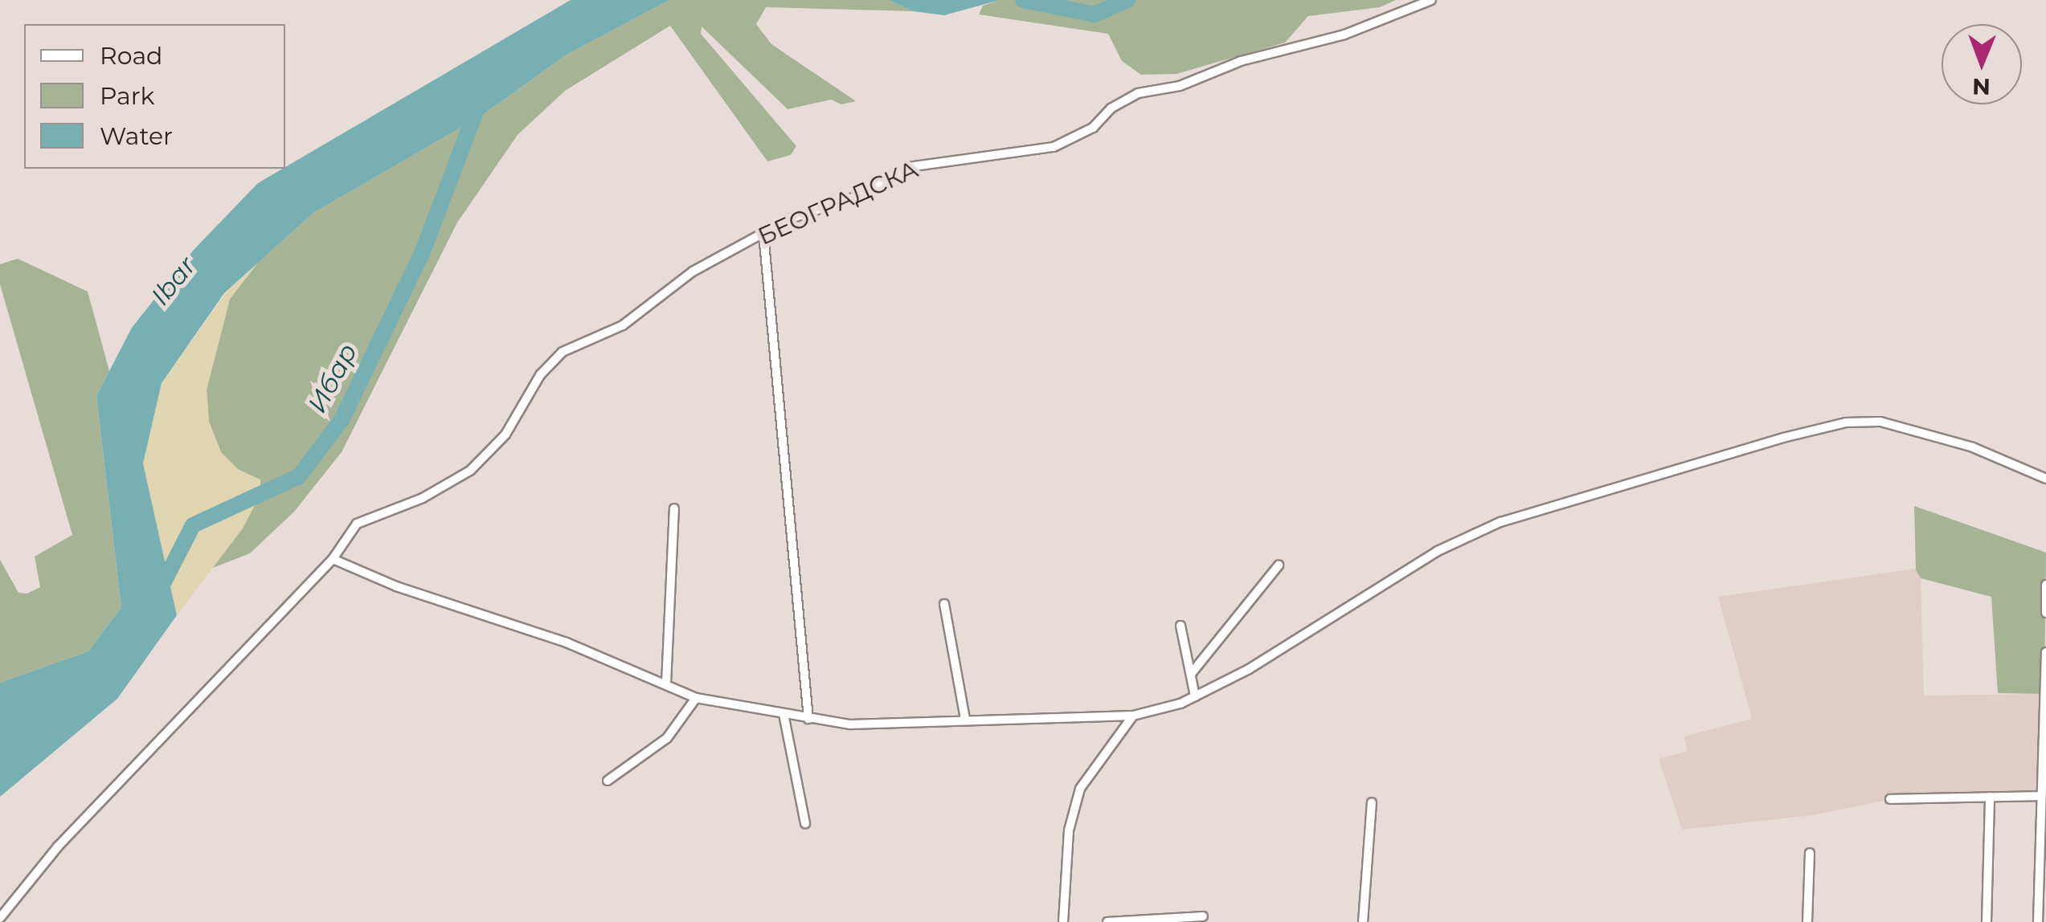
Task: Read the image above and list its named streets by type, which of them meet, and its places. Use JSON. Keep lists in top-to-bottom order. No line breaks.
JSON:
{"streets":{"street":["БЕОГРАДСКА"]},"water":["Ibar","Ибар"],"legend":["Road","Park","Water"],"north":"bottom"}
